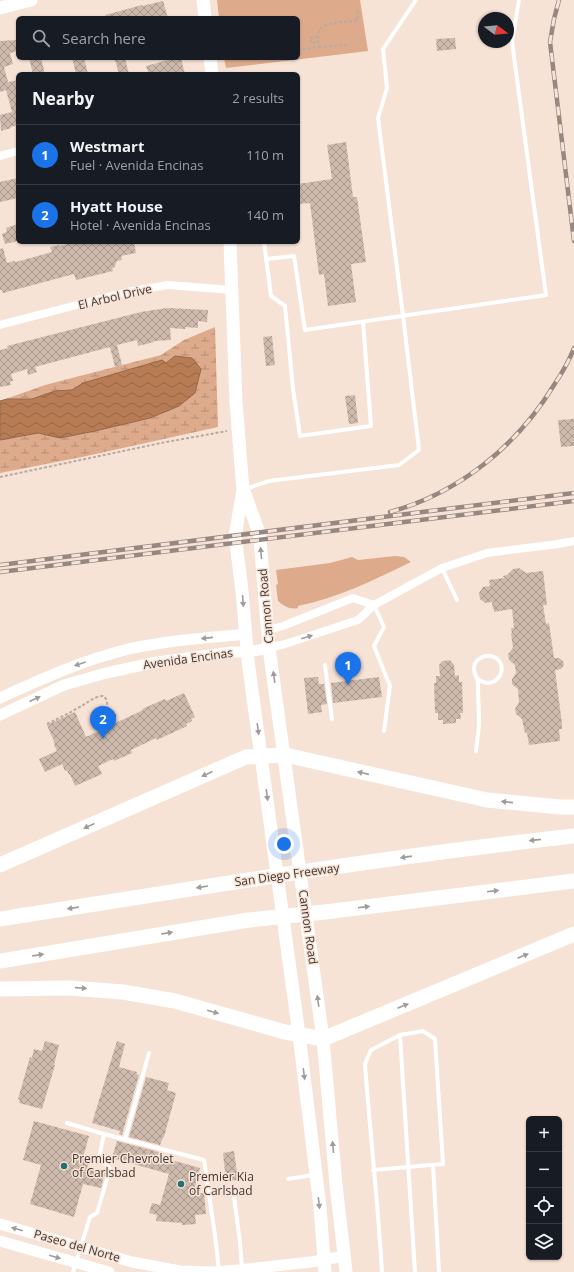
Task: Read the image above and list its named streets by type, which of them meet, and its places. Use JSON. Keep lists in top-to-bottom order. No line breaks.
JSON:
{"streets":{"highway":["San Diego Freeway"],"main road":["Cannon Road"],"street":["El Arbol Drive","Avenida Encinas","Paseo del Norte"]},"crossings":[["El Arbol Drive","Cannon Road"],["Cannon Road","Avenida Encinas"],["Cannon Road","Paseo del Norte"]],"places":["Premier Chevrolet of Carlsbad","Premier Kia of Carlsbad"],"north":"right","page":{"search":"Search here","heading":["Nearby","2 results"],"list":[{"mark":"1","name":"Westmart","note":"Fuel · Avenida Encinas","value":"110 m"},{"mark":"2","name":"Hyatt House","note":"Hotel · Avenida Encinas","value":"140 m"}],"pins":["1","2"],"map_buttons":["+","−"]}}
